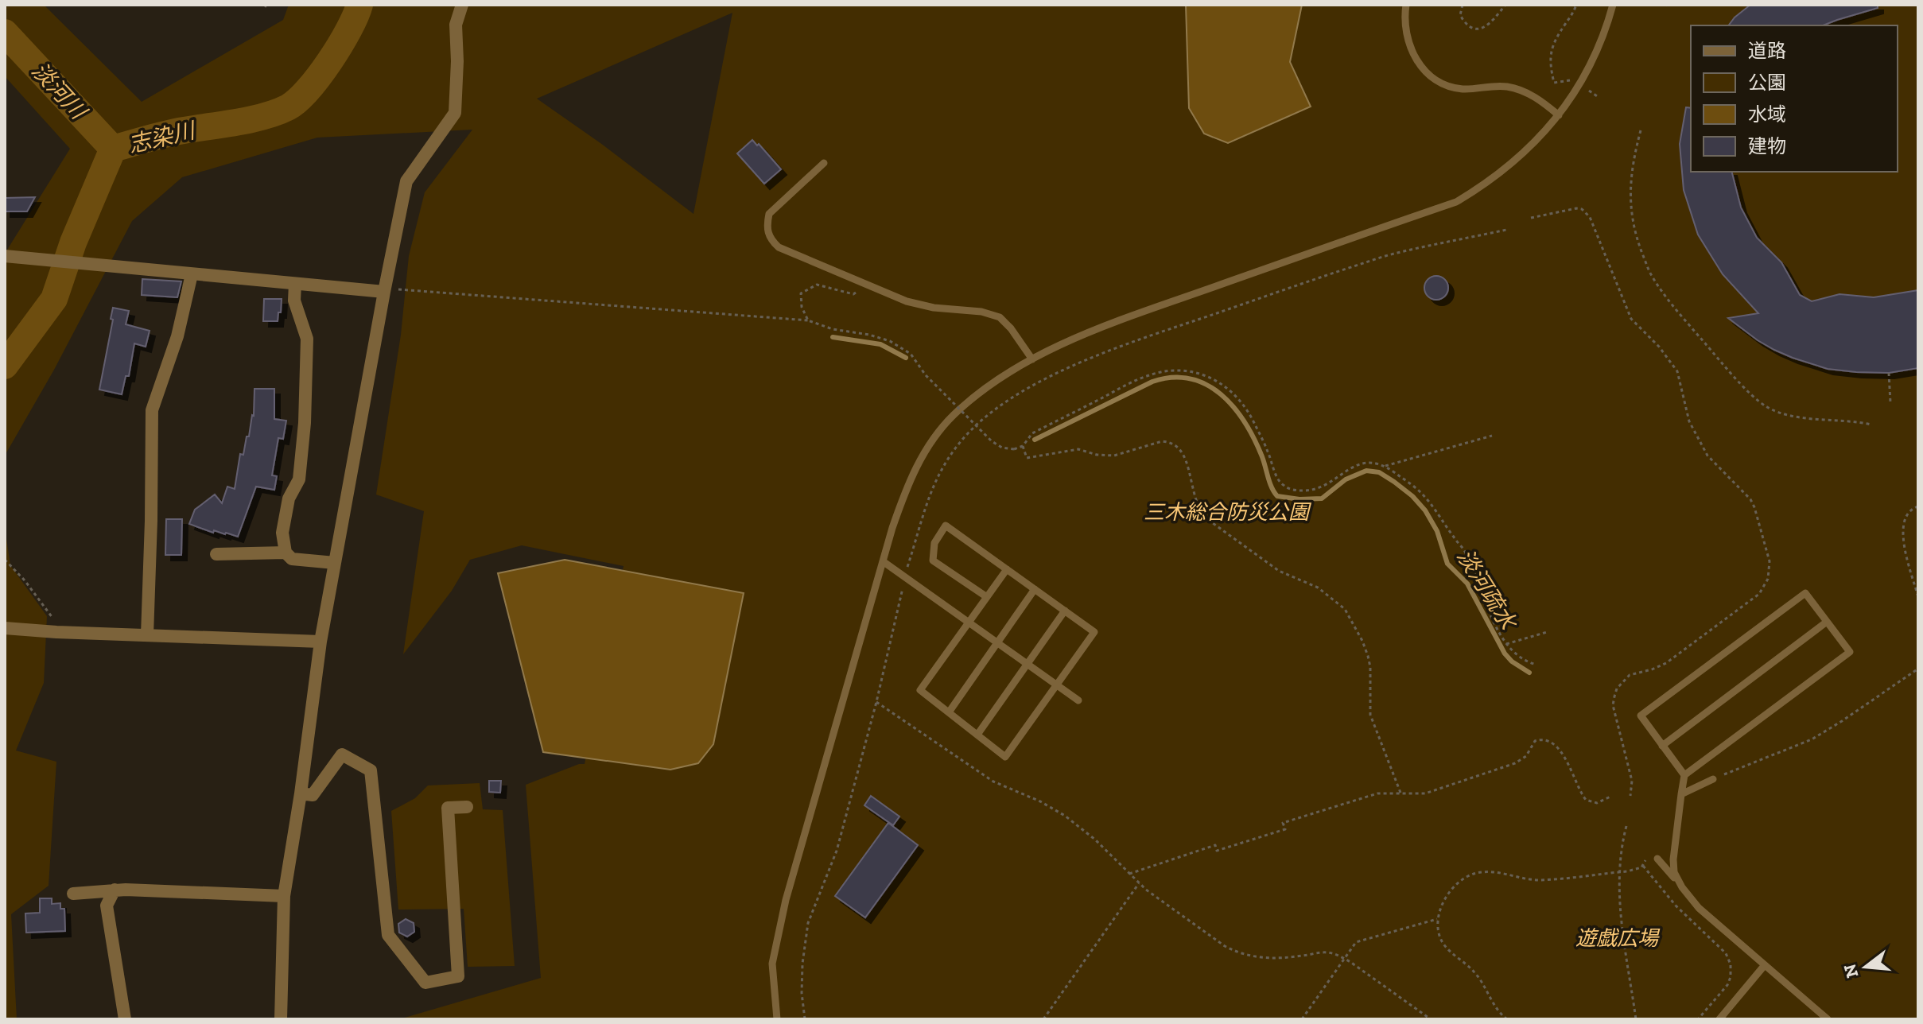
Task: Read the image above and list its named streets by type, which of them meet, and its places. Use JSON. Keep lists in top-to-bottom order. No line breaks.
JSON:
{"water":["淡河川","志染川","淡河疏水"],"parks":["三木総合防災公園","遊戯広場"],"legend":["道路","公園","水域","建物"],"north":"left"}
